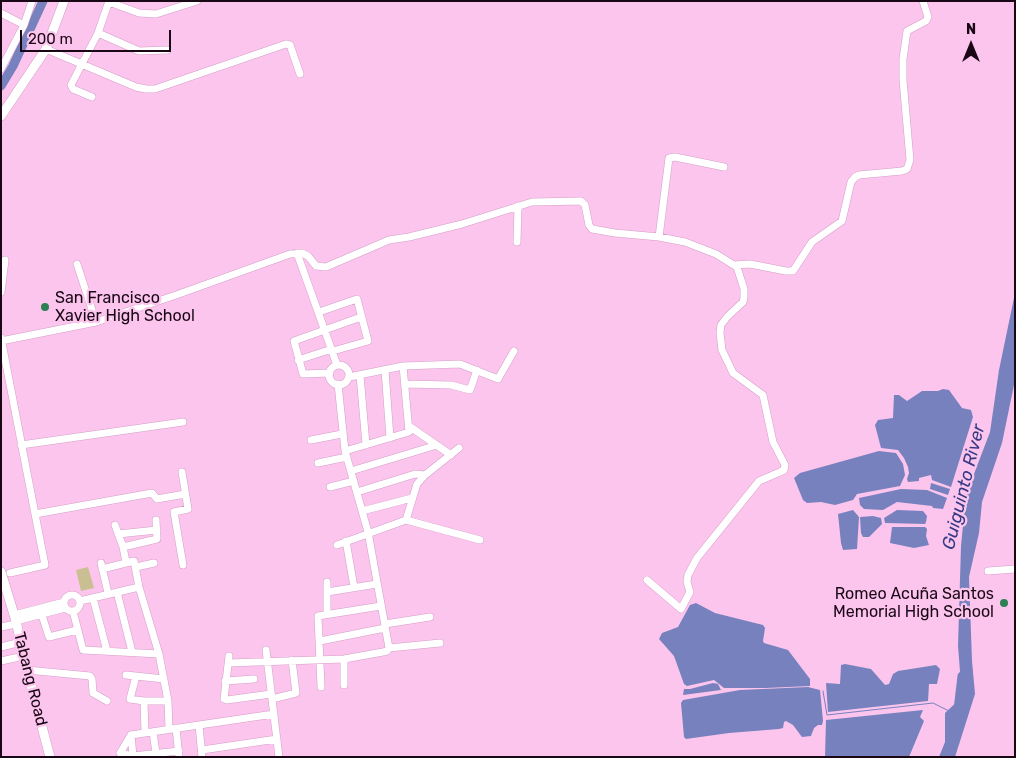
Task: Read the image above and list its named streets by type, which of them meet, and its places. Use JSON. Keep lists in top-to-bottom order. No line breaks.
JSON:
{"streets":{"main road":["Tabang Road"]},"water":["Guiguinto River"],"places":["San Francisco Xavier High School","Romeo Acuña Santos Memorial High School"],"scale_bar":"200 m","north":"top"}
